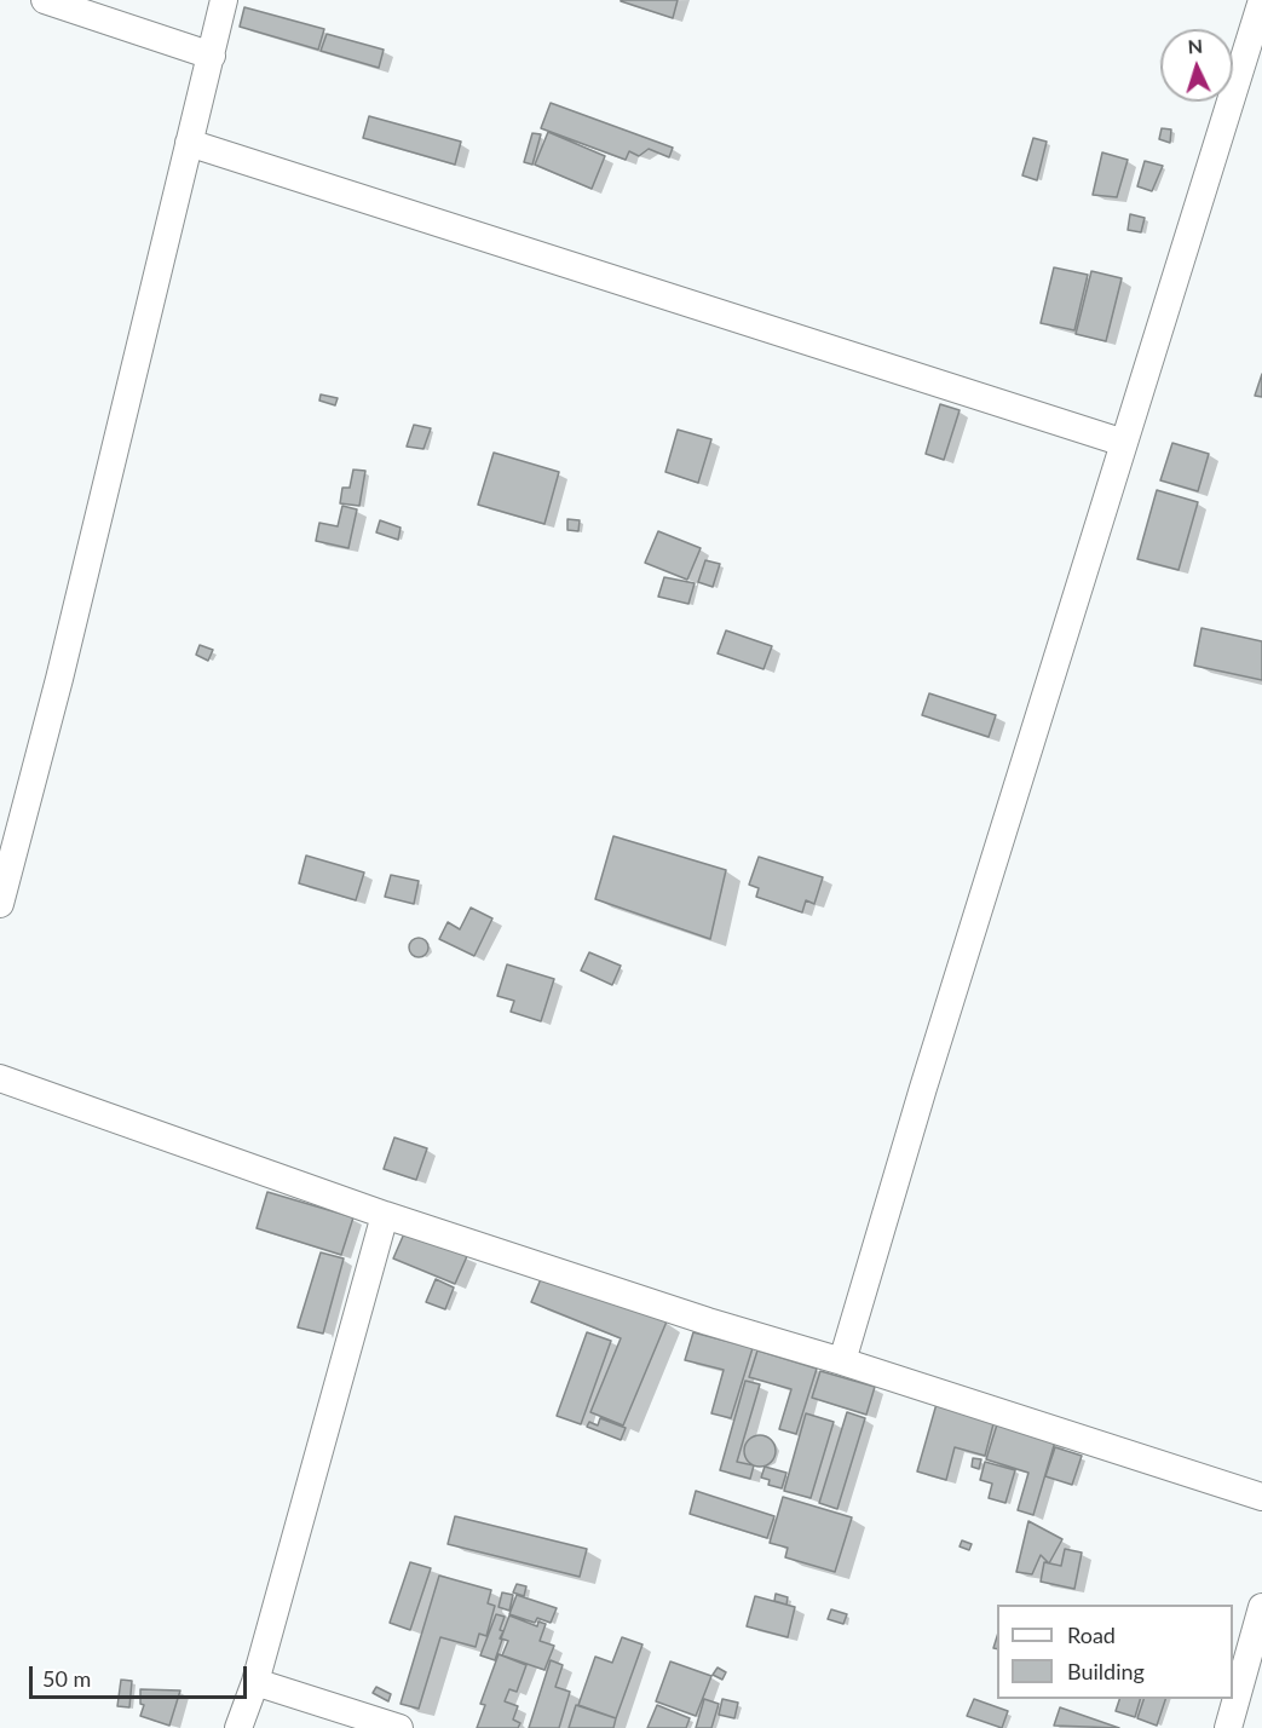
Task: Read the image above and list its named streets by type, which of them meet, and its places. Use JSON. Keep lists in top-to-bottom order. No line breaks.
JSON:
{"legend":["Road","Building"],"scale_bar":"50 m","north":"top"}
